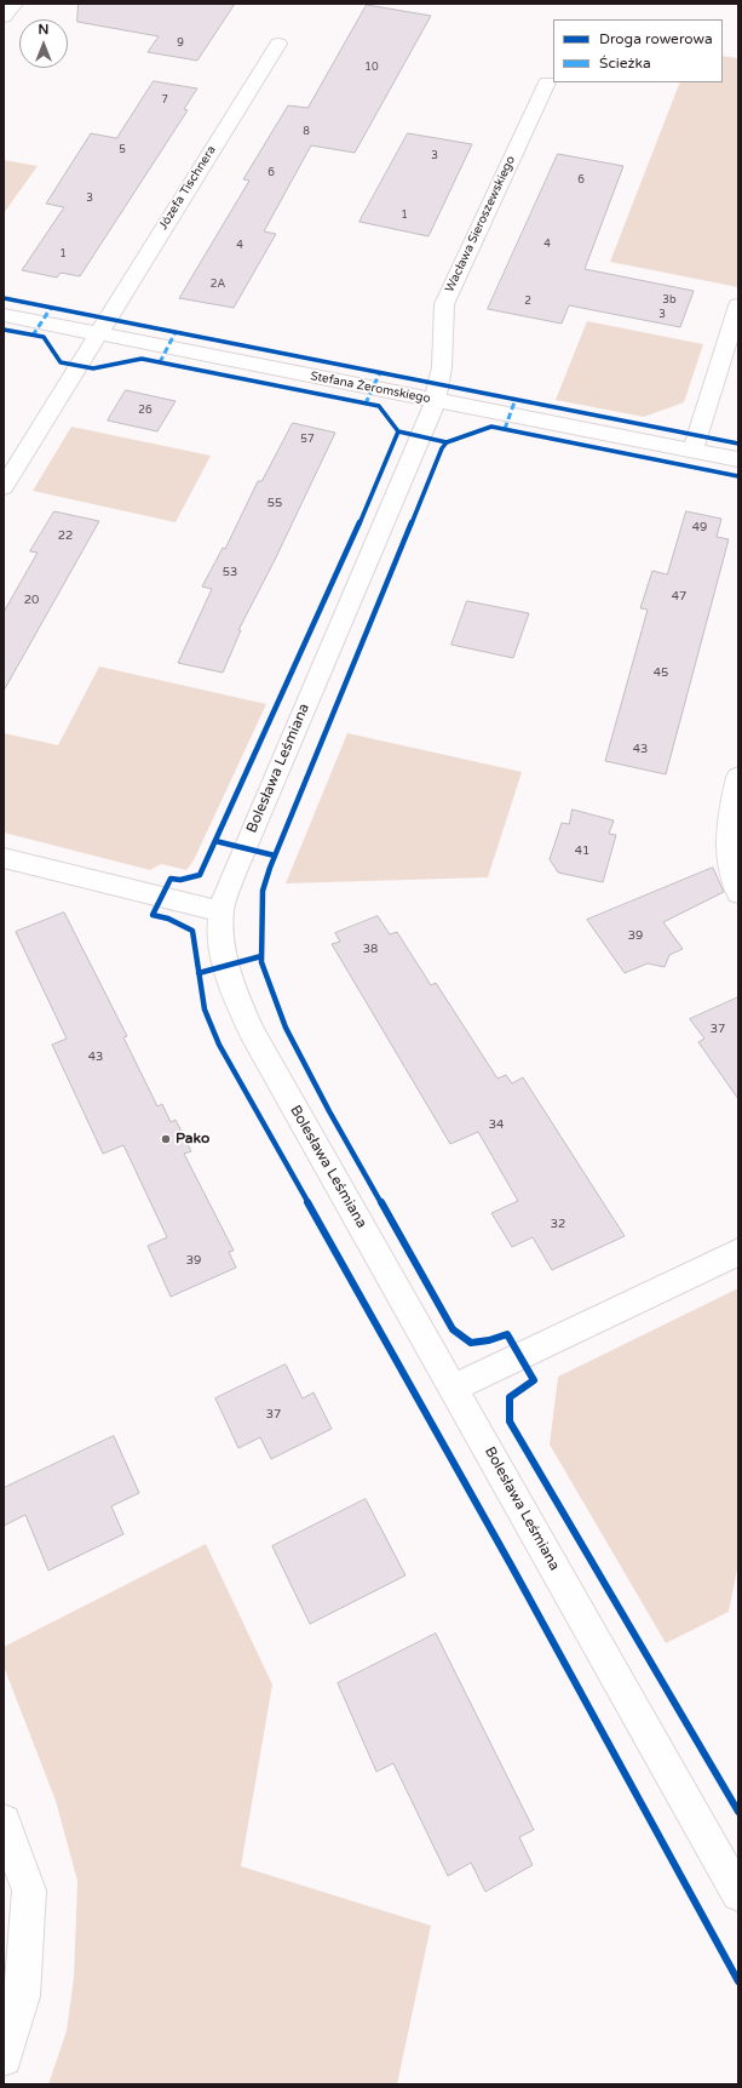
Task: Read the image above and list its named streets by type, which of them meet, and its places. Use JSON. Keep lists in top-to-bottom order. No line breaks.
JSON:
{"streets":{"street":["Józefa Tischnera","Wacława Sieroszewskiego","Stefana Żeromskiego","Bolesława Leśmiana"]},"crossings":[["Józefa Tischnera","Stefana Żeromskiego"],["Wacława Sieroszewskiego","Stefana Żeromskiego"],["Wacława Sieroszewskiego","Bolesława Leśmiana"],["Stefana Żeromskiego","Bolesława Leśmiana"]],"places":["Pako"],"house_numbers":["9","10","7","8","5","3","6","6","3","1","4","4","1","2A","3b","2","3","26","57","55","49","22","53","47","20","45","43","41","39","38","37","43","34","32","39","37"],"legend":["Droga rowerowa","Ścieżka"],"north":"top"}
